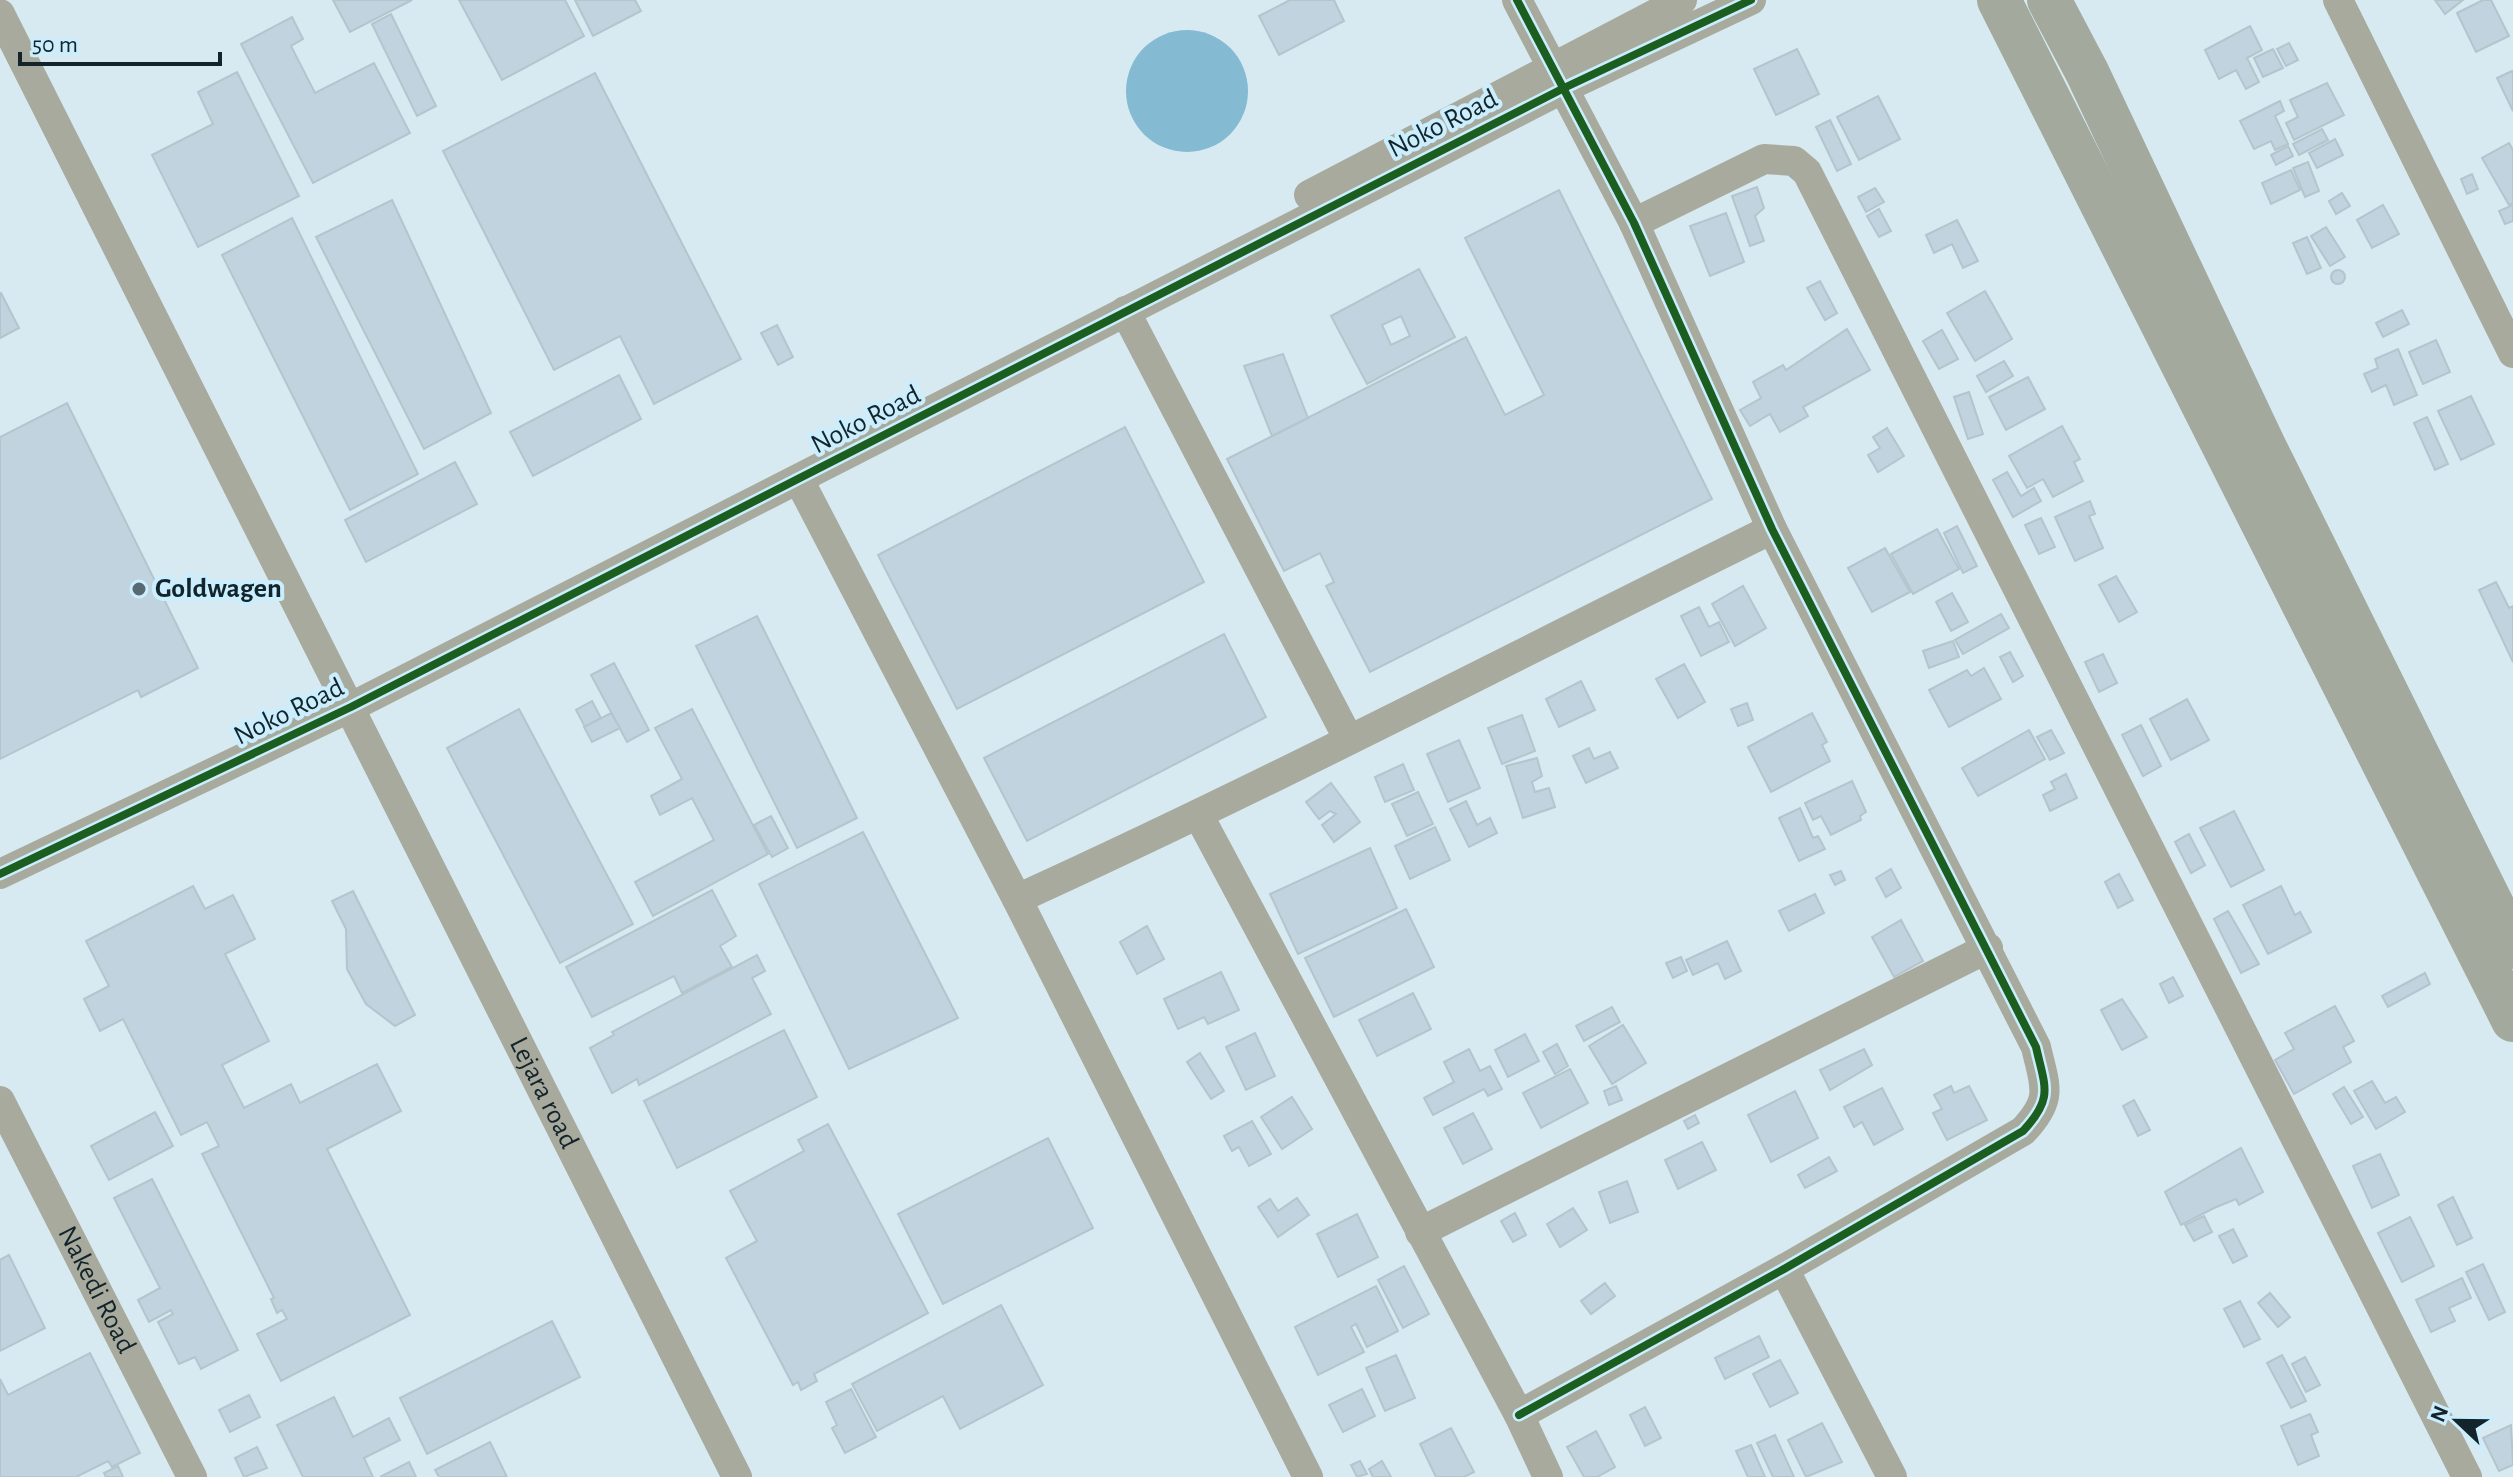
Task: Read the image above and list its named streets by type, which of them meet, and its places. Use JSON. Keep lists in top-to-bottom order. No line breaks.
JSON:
{"streets":{"street":["Noko Road","Lejara road","Nakedi Road"]},"crossings":[["Noko Road","Lejara road"]],"places":["Goldwagen"],"scale_bar":"50 m","north":"left"}
